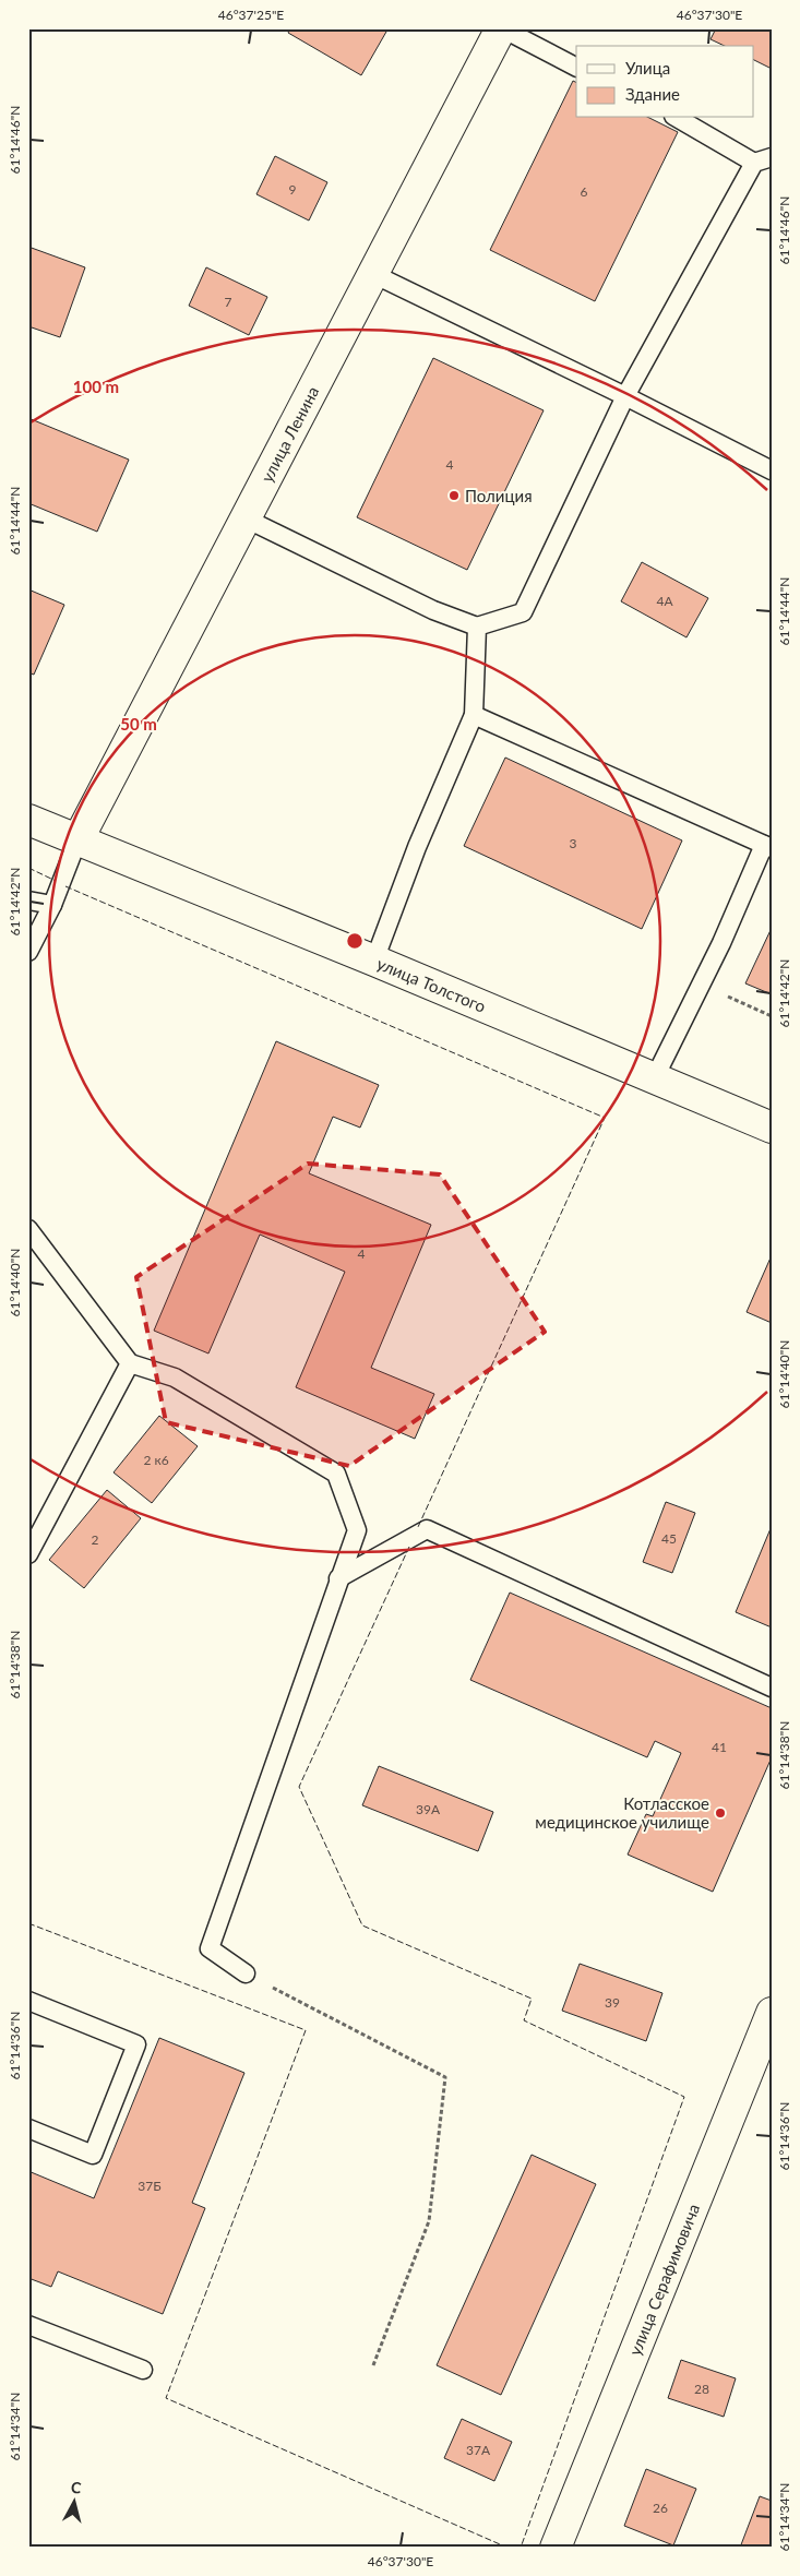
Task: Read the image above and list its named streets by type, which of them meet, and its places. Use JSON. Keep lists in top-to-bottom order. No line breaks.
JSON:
{"streets":{"street":["улица Ленина","улица Толстого","улица Серафимовича"]},"crossings":[["улица Ленина","улица Толстого"]],"places":["Полиция","Котласское медицинское училище"],"house_numbers":["9","6","7","4","4А","3","4","2 к6","45","2","41","39А","39","37Б","28","37А","26"],"legend":["Улица","Здание"],"north":"top","coordinates":["46°37'25\"E","46°37'30\"E","61°14'46\"N","61°14'44\"N","61°14'42\"N","61°14'40\"N","61°14'38\"N","61°14'36\"N","61°14'34\"N"],"rings":["100 m","50 m"]}
